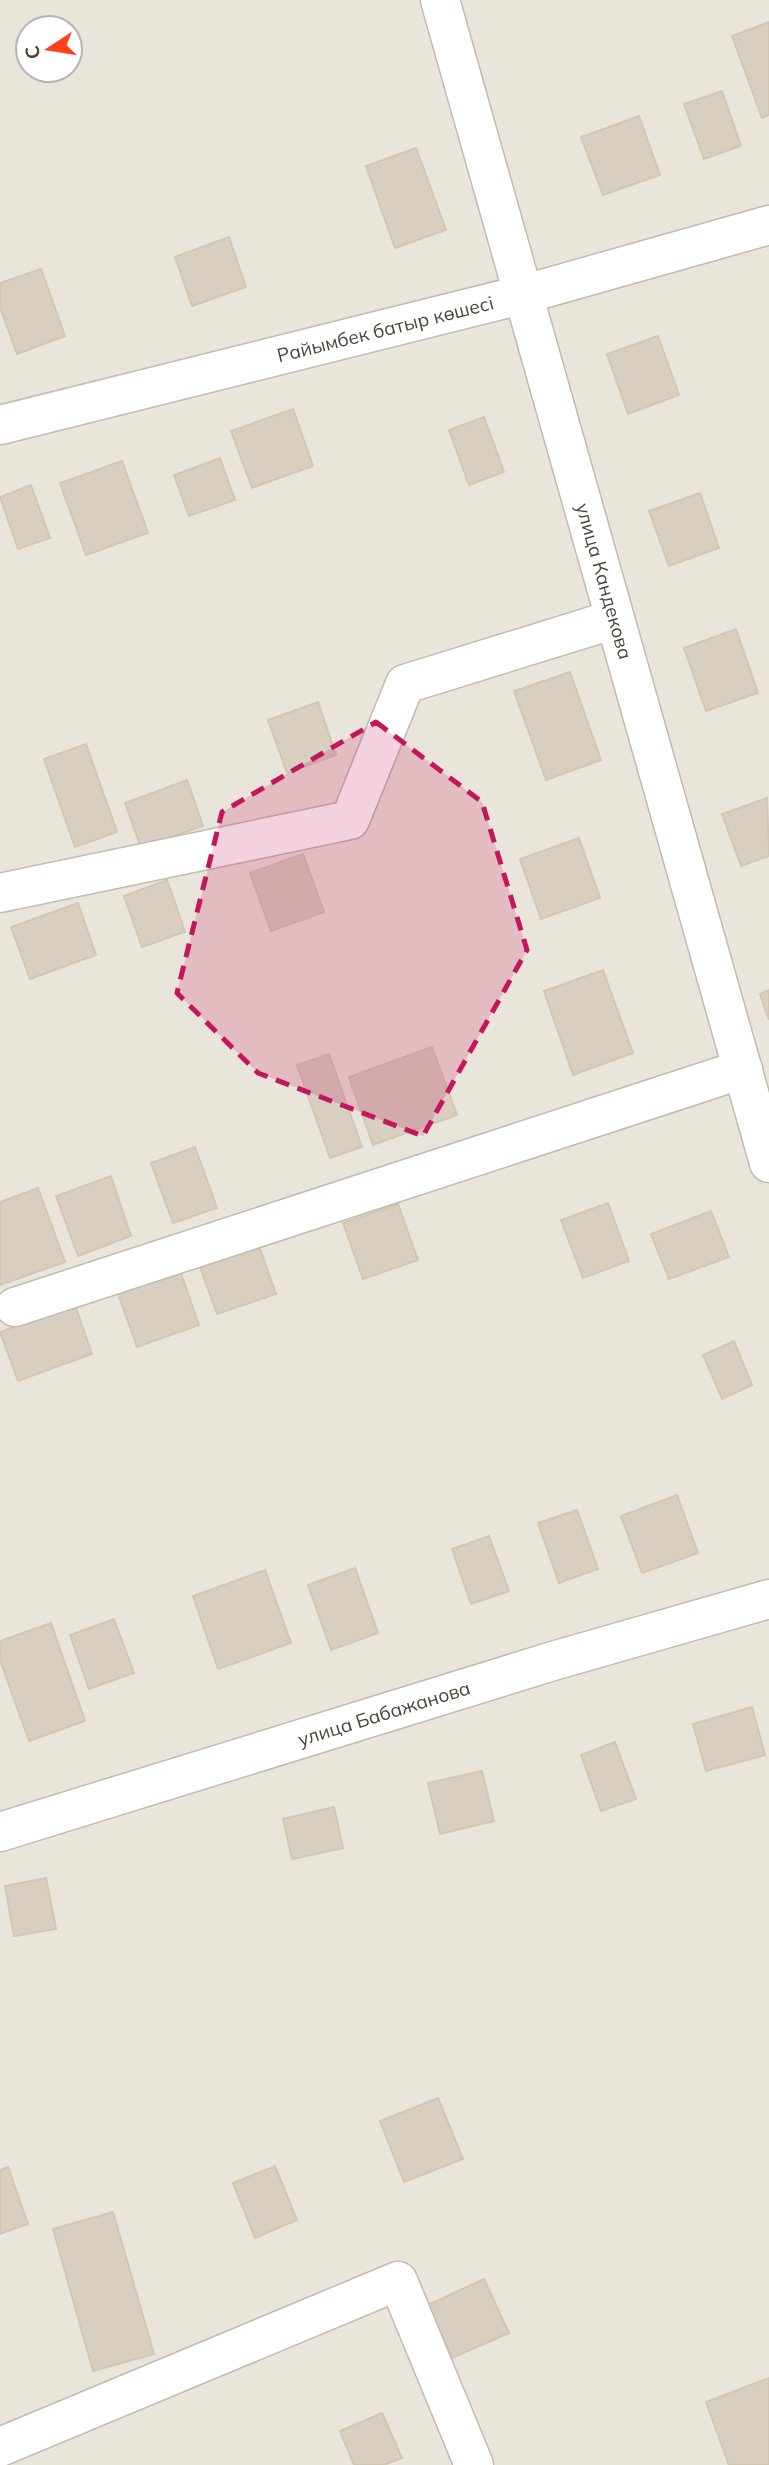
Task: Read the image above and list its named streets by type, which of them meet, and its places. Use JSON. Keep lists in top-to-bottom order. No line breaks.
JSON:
{"streets":{"street":["Райымбек батыр көшесі","улица Кандекова","улица Бабажанова"]},"crossings":[["Райымбек батыр көшесі","улица Кандекова"]],"north":"left"}
